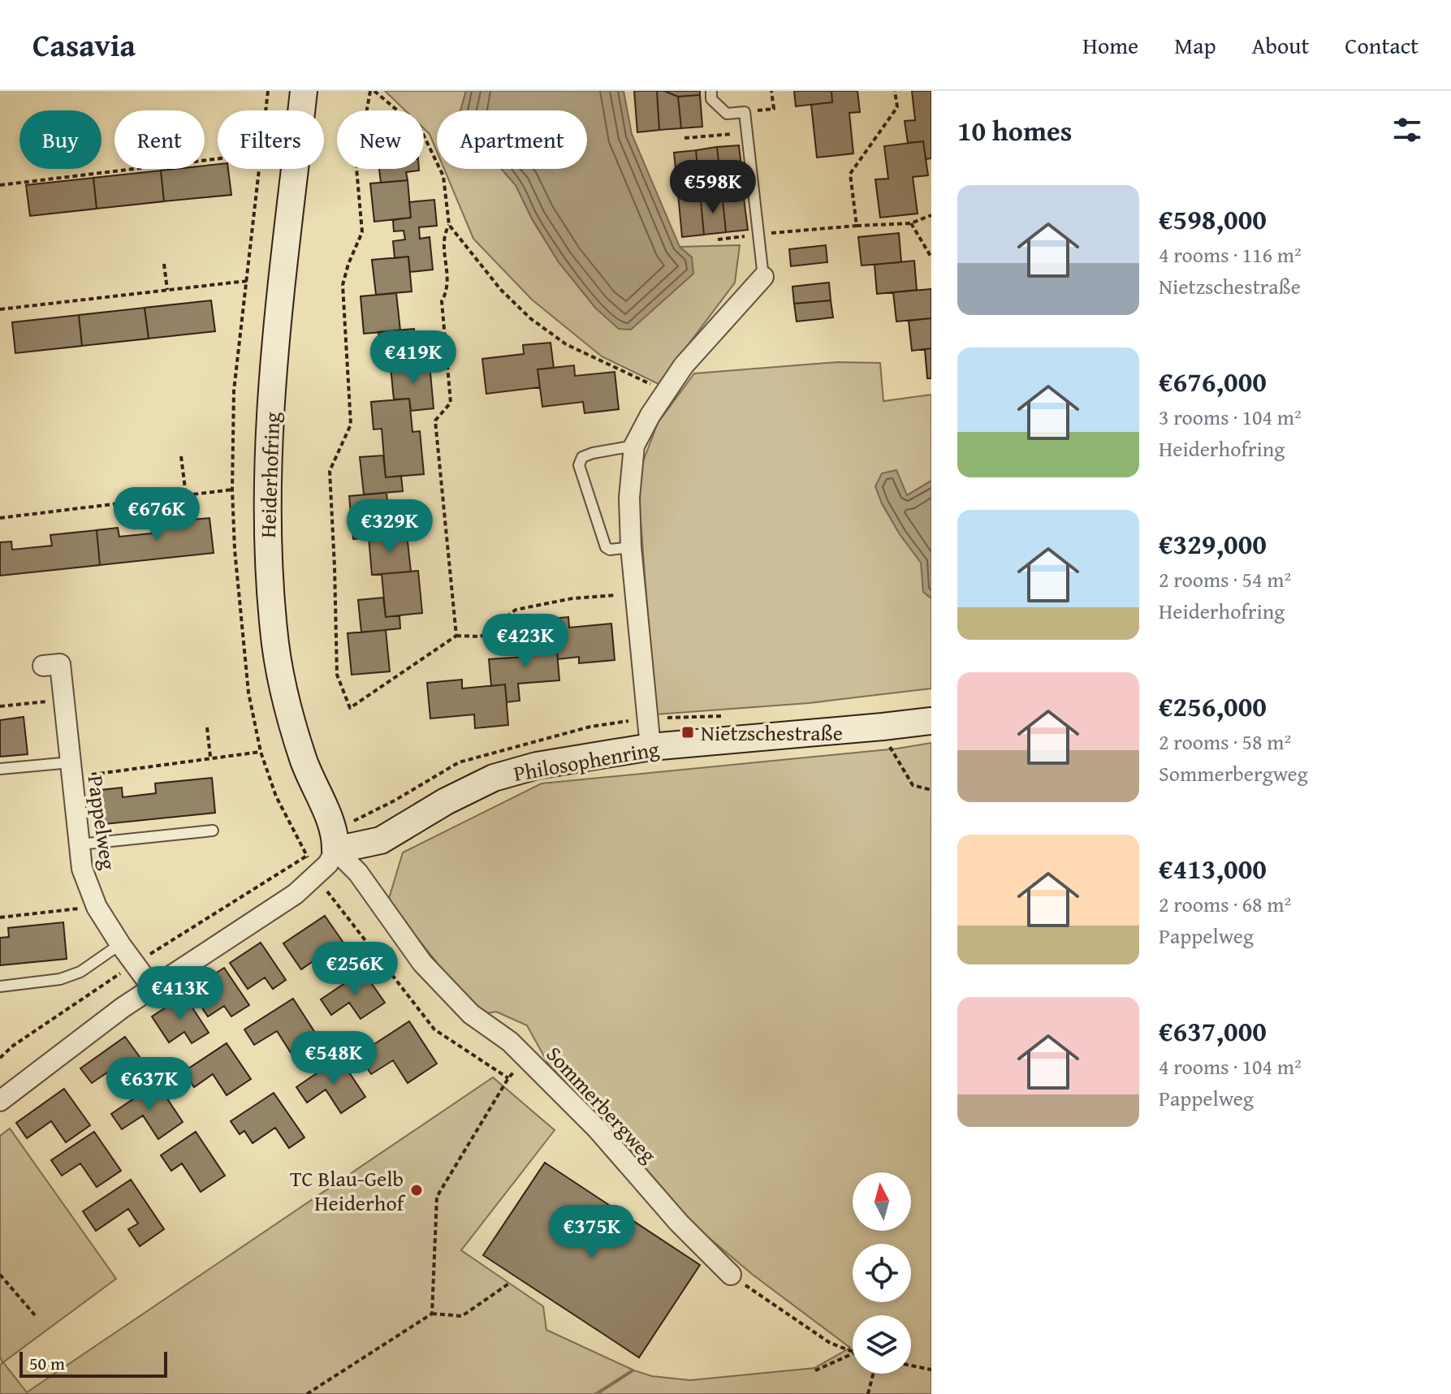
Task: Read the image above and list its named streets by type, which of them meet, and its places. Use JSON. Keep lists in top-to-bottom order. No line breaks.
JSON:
{"streets":{"street":["Heiderhofring","Philosophenring","Pappelweg","Sommerbergweg"]},"crossings":[["Heiderhofring","Philosophenring"],["Heiderhofring","Sommerbergweg"],["Philosophenring","Sommerbergweg"]],"places":{"transit":["Nietzschestraße"],"other":["TC Blau-Gelb Heiderhof"]},"scale_bar":"50 m","north":"top","page":{"header":"Casavia","nav":["Home","Map","About","Contact"],"heading":"10 homes","chip":["Buy","Rent","Filters","New","Apartment"],"price":["€598K","€419K","€676K","€329K","€423K","€256K","€413K","€548K","€637K","€375K"],"list":[{"name":"€598,000","note":"4 rooms · 116 m² · Nietzschestraße"},{"name":"€676,000","note":"3 rooms · 104 m² · Heiderhofring"},{"name":"€329,000","note":"2 rooms · 54 m² · Heiderhofring"},{"name":"€256,000","note":"2 rooms · 58 m² · Sommerbergweg"},{"name":"€413,000","note":"2 rooms · 68 m² · Pappelweg"},{"name":"€637,000","note":"4 rooms · 104 m² · Pappelweg"}],"scale":"50 m"}}
